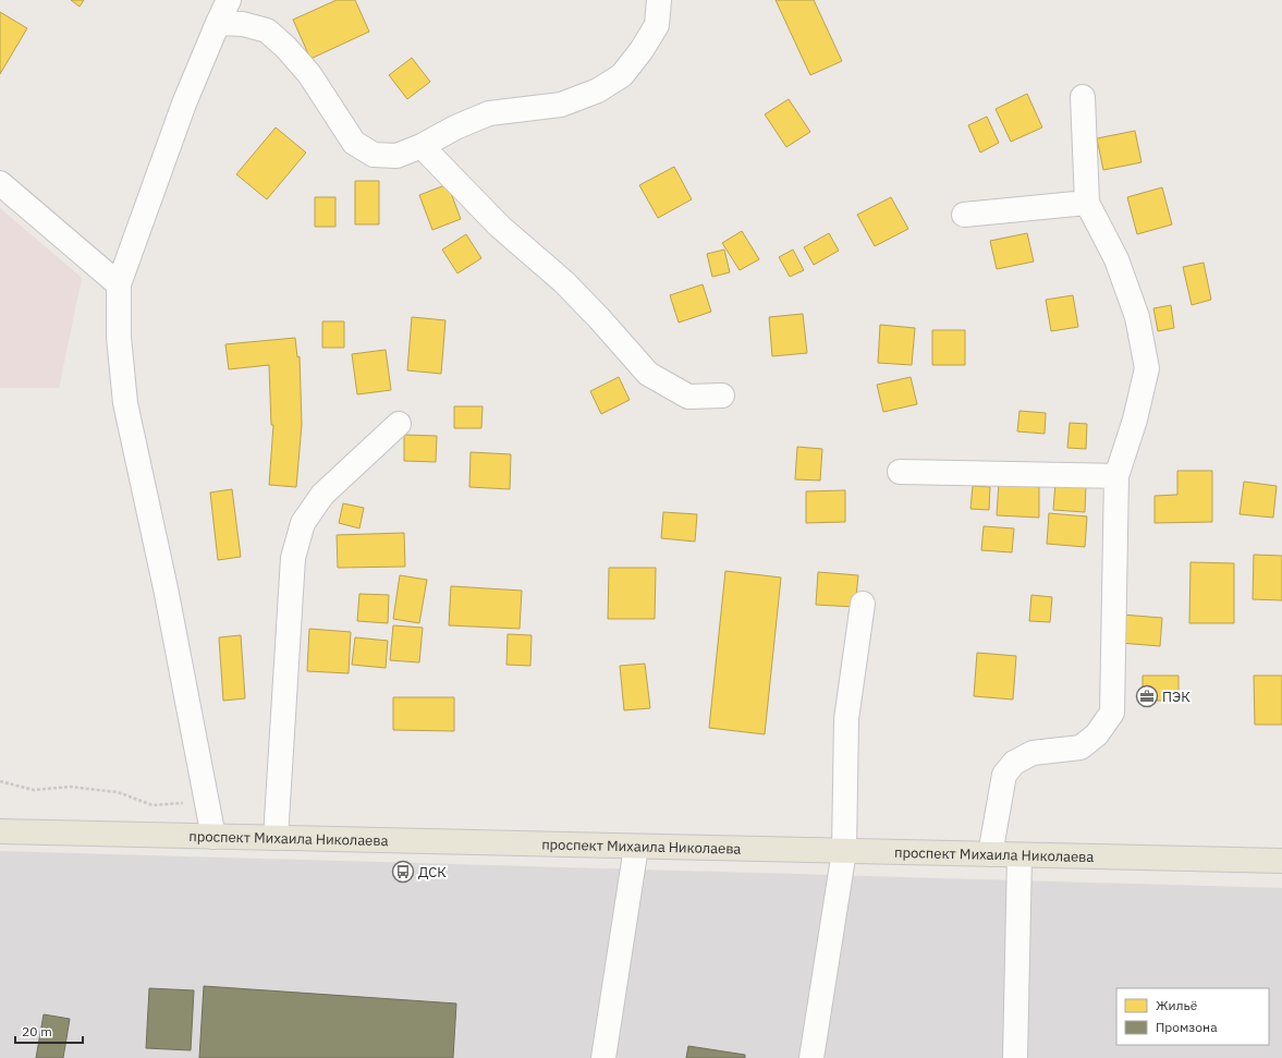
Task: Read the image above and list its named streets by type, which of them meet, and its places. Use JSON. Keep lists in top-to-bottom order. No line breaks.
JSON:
{"streets":{"main road":["проспект Михаила Николаева"]},"places":{"office":["ПЭК"],"bus stop":["ДСК"]},"legend":["Жильё","Промзона"],"scale_bar":"20 m"}
